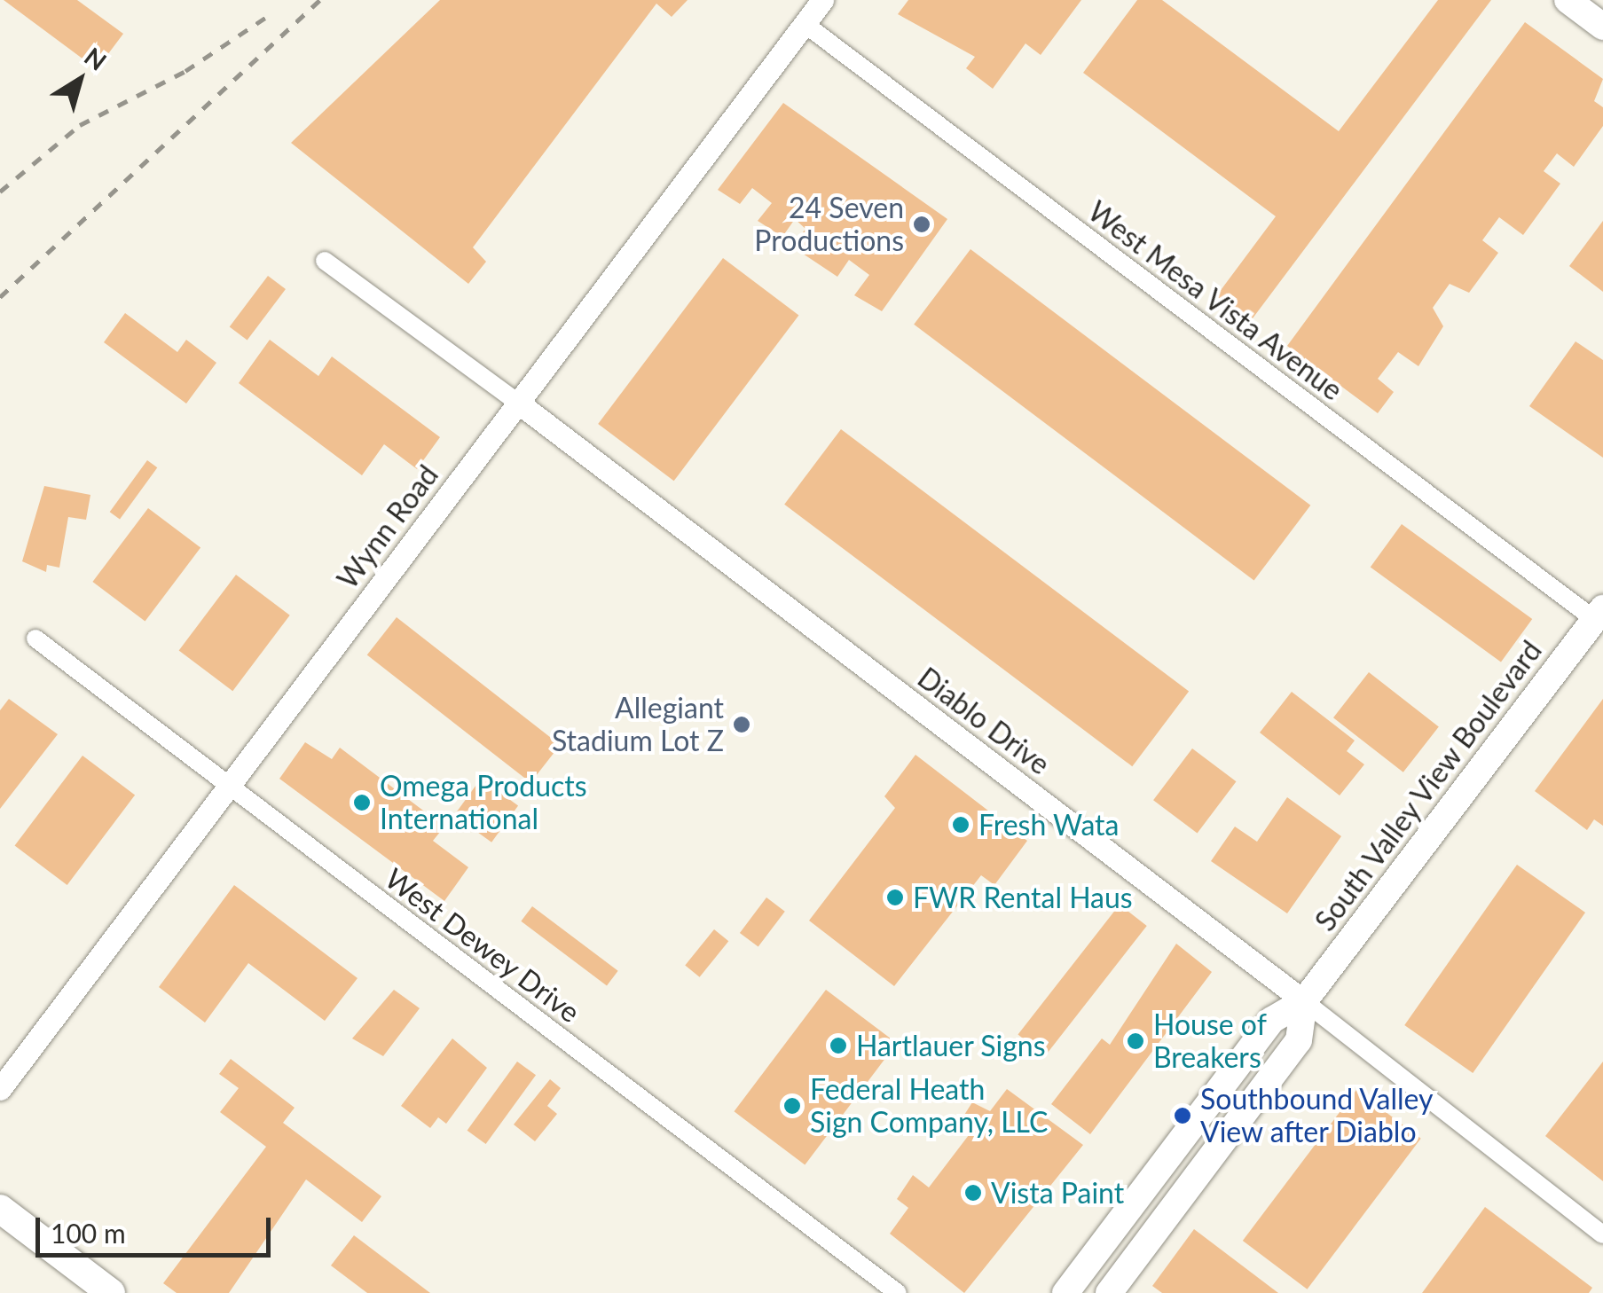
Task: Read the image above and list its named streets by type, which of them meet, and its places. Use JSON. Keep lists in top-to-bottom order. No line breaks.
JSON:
{"streets":{"main road":["South Valley View Boulevard"],"street":["West Mesa Vista Avenue","Wynn Road","Diablo Drive","West Dewey Drive"]},"crossings":[["West Mesa Vista Avenue","Wynn Road"],["West Mesa Vista Avenue","South Valley View Boulevard"],["Wynn Road","Diablo Drive"],["Wynn Road","West Dewey Drive"],["Diablo Drive","South Valley View Boulevard"]],"places":["24 Seven Productions","Allegiant Stadium Lot Z","Omega Products International","Fresh Wata","FWR Rental Haus","House of Breakers","Hartlauer Signs","Federal Heath Sign Company, LLC","Southbound Valley View after Diablo","Vista Paint"],"scale_bar":"100 m","north":"top right"}
